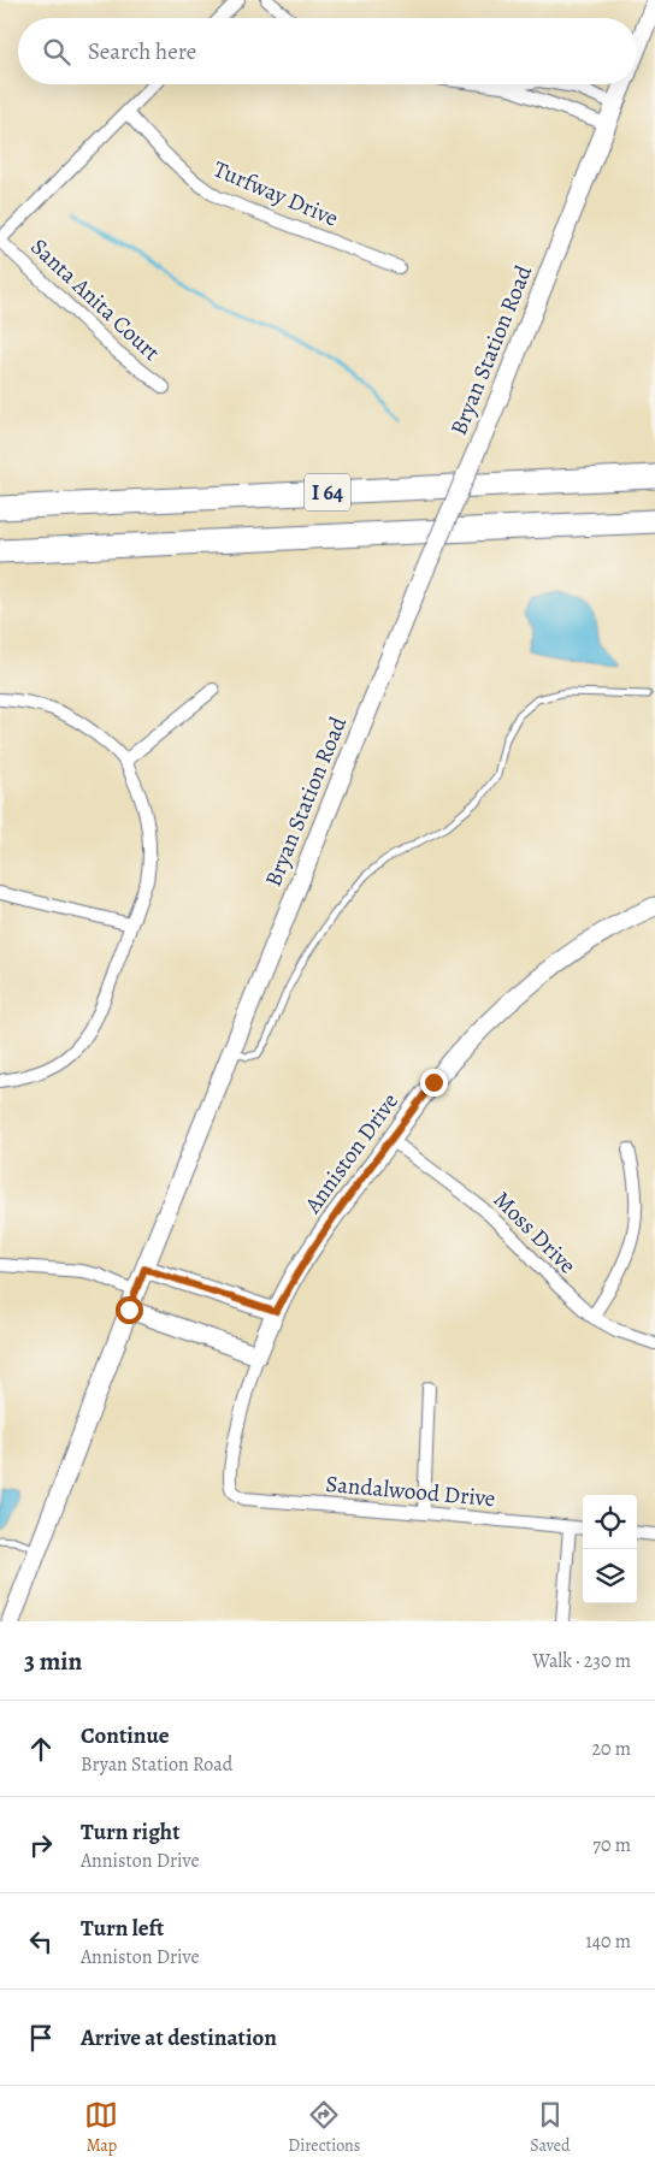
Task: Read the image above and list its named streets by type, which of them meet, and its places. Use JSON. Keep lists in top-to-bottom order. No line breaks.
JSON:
{"streets":{"highway":["I 64"],"main road":["Bryan Station Road","Anniston Drive"],"street":["Turfway Drive","Santa Anita Court","Moss Drive","Sandalwood Drive"]},"crossings":[["Anniston Drive","Moss Drive"],["Anniston Drive","Sandalwood Drive"]],"page":{"search":"Search here","heading":["3 min","Walk · 230 m"],"list":[["Continue","Bryan Station Road","20 m"],["Turn right","Anniston Drive","70 m"],["Turn left","Anniston Drive","140 m"],"Arrive at destination"],"nav":["Map","Directions","Saved"]}}
